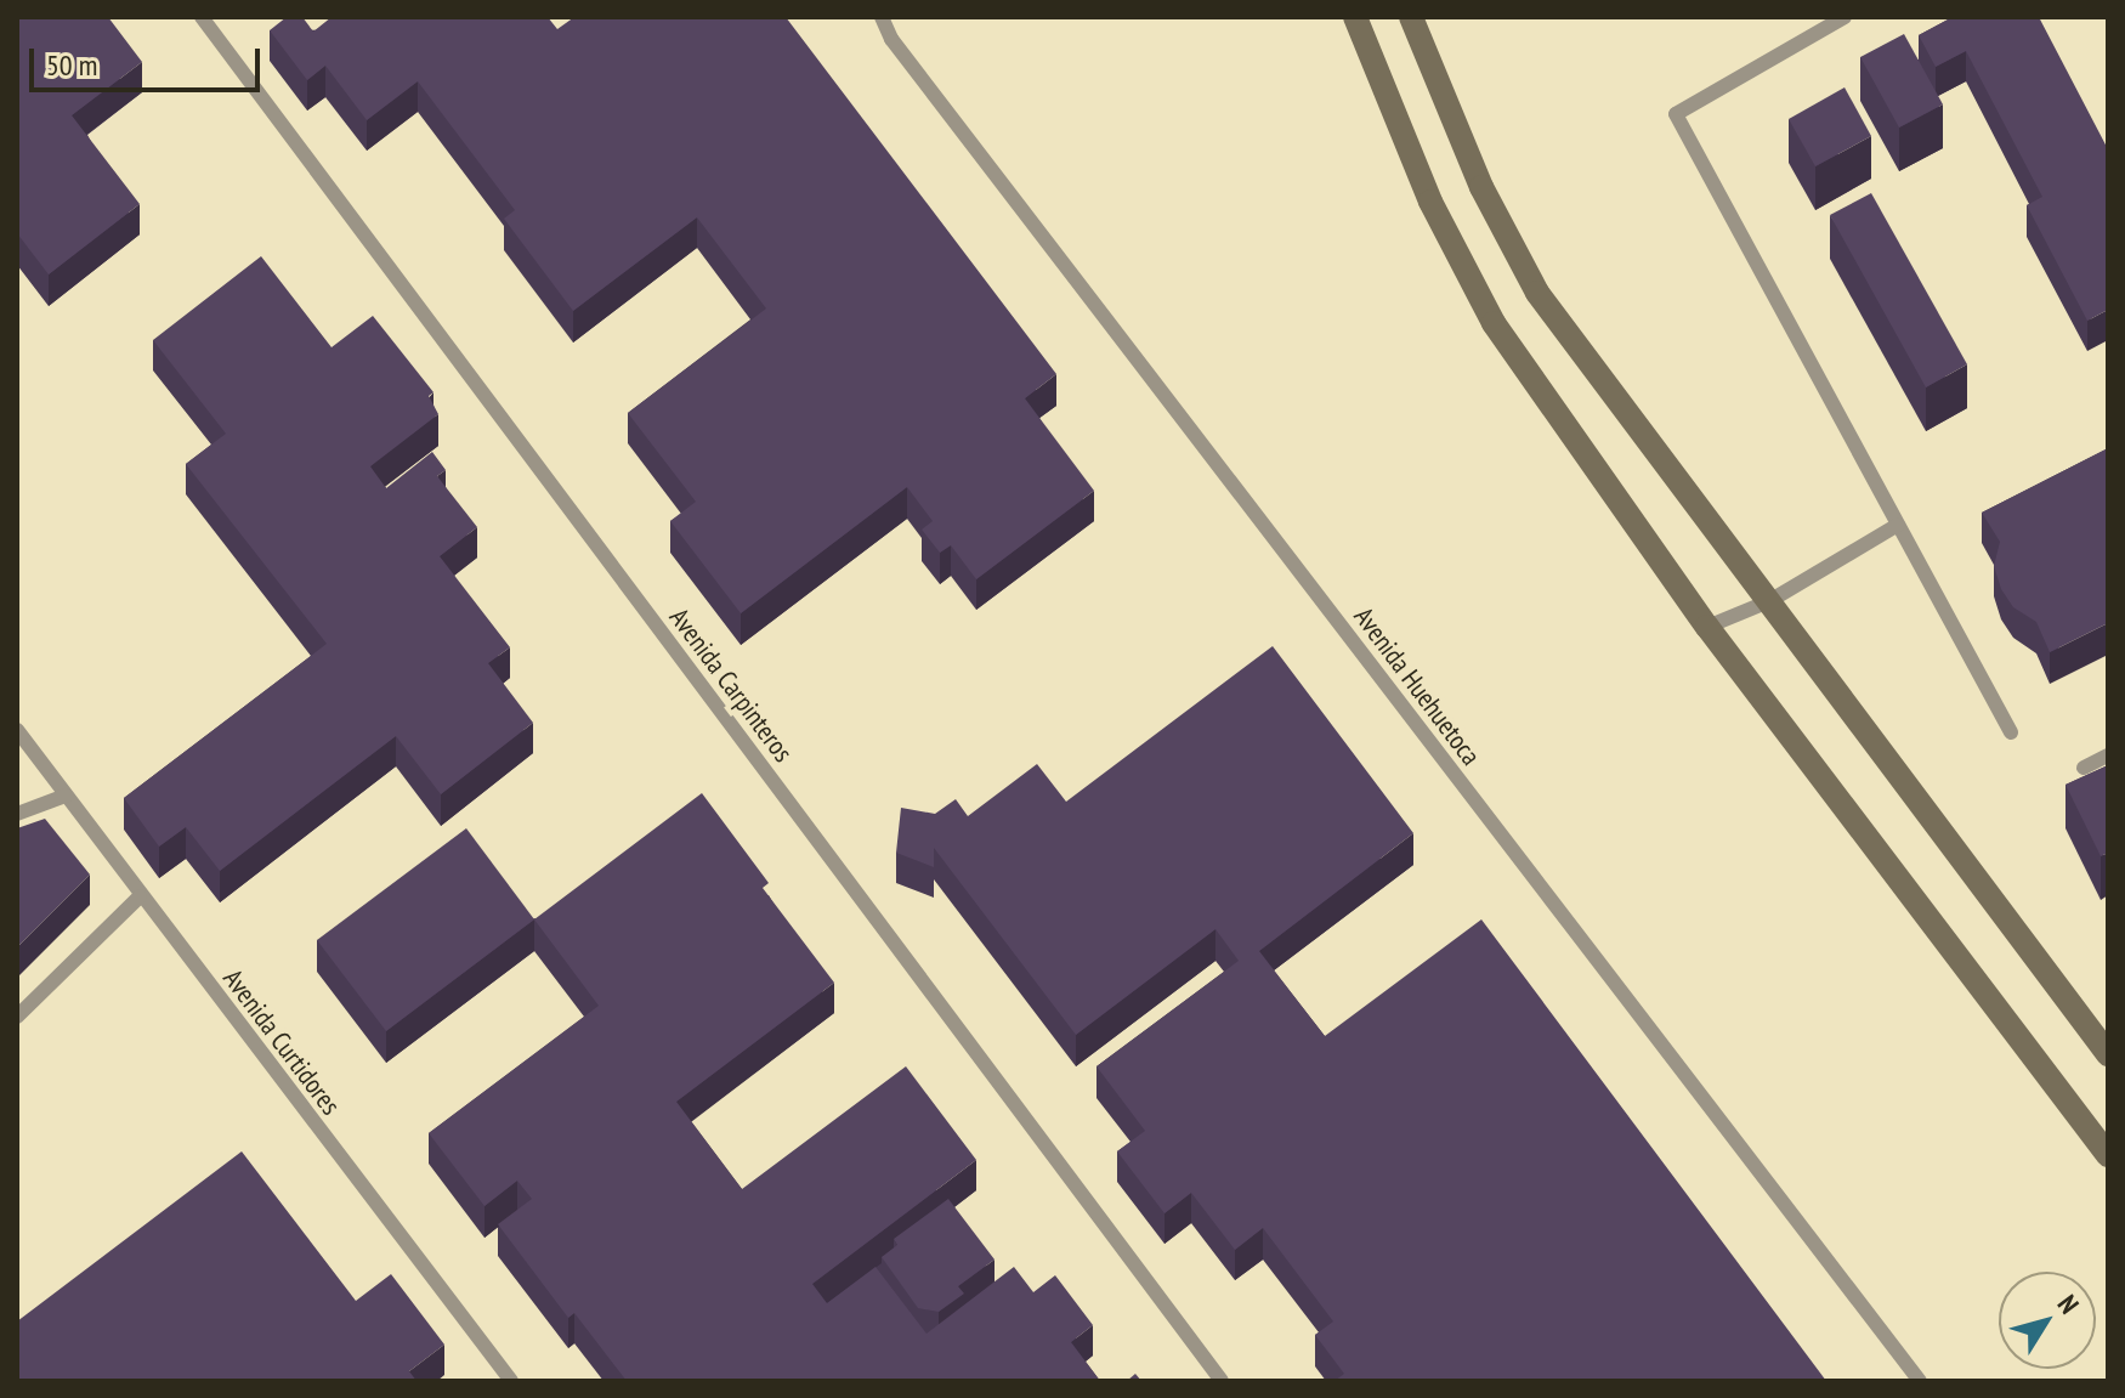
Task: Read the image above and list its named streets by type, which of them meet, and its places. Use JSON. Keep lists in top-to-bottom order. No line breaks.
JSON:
{"streets":{"lane":["Avenida Carpinteros","Avenida Huehuetoca","Avenida Curtidores"]},"scale_bar":"50 m","north":"top right"}
